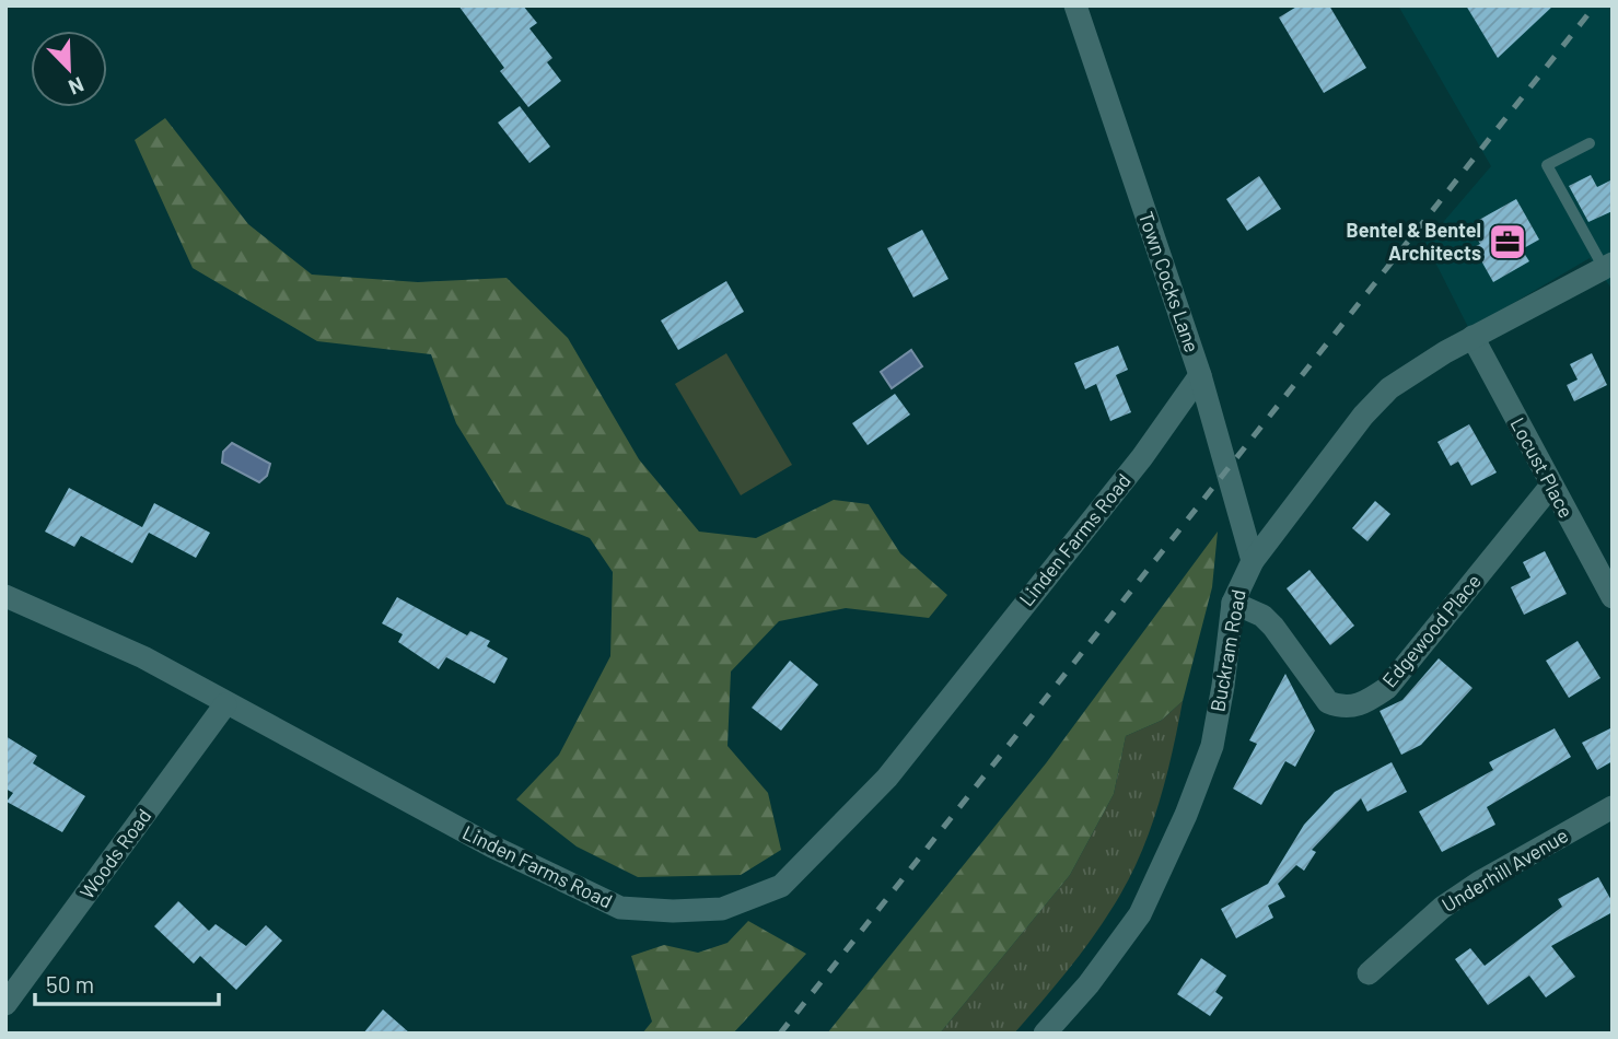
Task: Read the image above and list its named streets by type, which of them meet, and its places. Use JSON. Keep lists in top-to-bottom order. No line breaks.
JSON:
{"streets":{"street":["Town Cocks Lane","Locust Place","Linden Farms Road","Edgewood Place","Buckram Road","Woods Road","Underhill Avenue"]},"crossings":[["Town Cocks Lane","Linden Farms Road"],["Town Cocks Lane","Buckram Road"],["Locust Place","Edgewood Place"],["Locust Place","Buckram Road"],["Linden Farms Road","Woods Road"],["Edgewood Place","Buckram Road"]],"places":{"office":["Bentel & Bentel Architects"]},"scale_bar":"50 m","north":"bottom right"}
